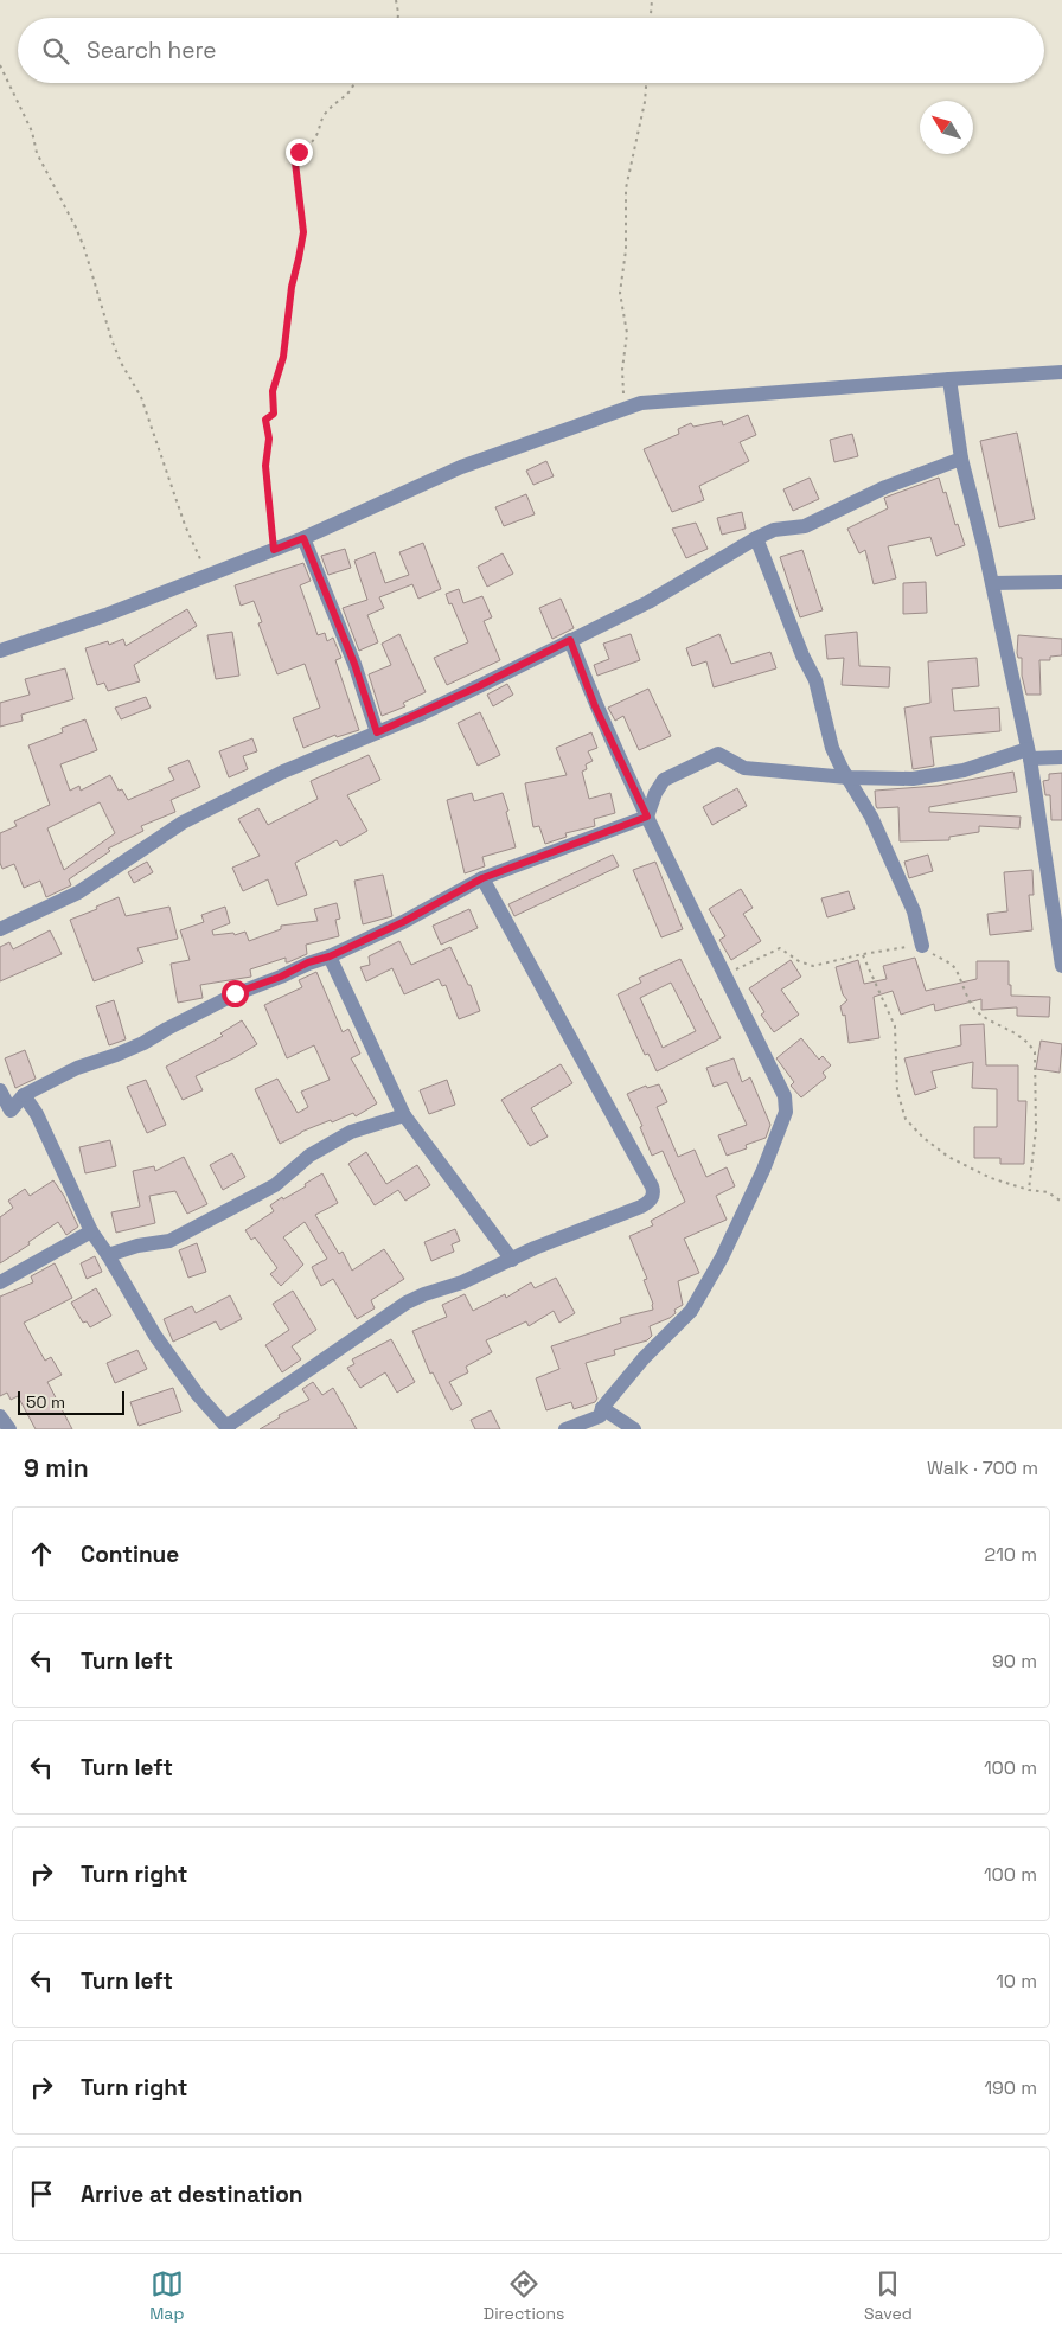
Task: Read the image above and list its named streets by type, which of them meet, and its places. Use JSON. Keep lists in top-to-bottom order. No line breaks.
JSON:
{"scale_bar":"50 m","north":"top left","page":{"search":"Search here","scale":"50 m","heading":["9 min","Walk · 700 m"],"list":[["Continue","210 m"],["Turn left","90 m"],["Turn left","100 m"],["Turn right","100 m"],["Turn left","10 m"],["Turn right","190 m"],"Arrive at destination"],"nav":["Map","Directions","Saved"]}}
